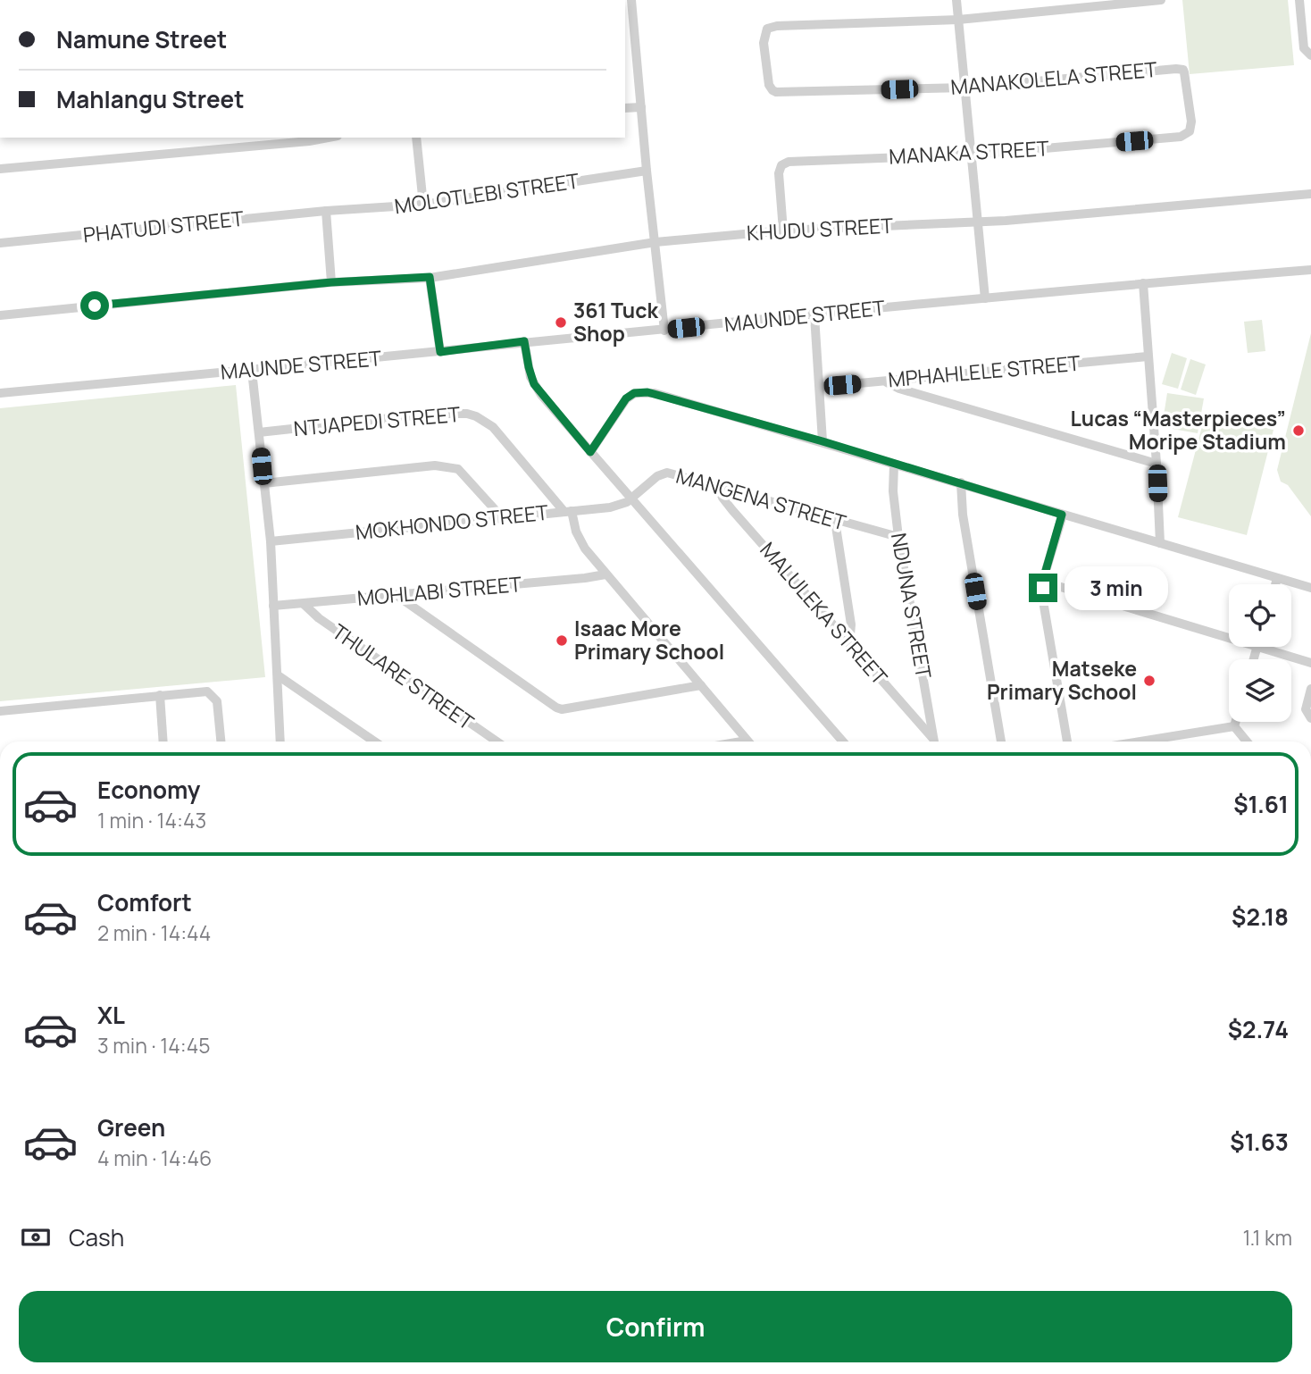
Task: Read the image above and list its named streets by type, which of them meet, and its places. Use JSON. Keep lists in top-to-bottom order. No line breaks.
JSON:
{"streets":{"street":["MANAKOLELA STREET","MANAKA STREET","MOLOTLEBI STREET","PHATUDI STREET","KHUDU STREET","MAUNDE STREET","MPHAHLELE STREET","NTJAPEDI STREET","MANGENA STREET","MOKHONDO STREET","MOHLABI STREET","NDUNA STREET","MALULEKA STREET","THULARE STREET"]},"crossings":[["MANAKOLELA STREET","MANAKA STREET"],["MANAKA STREET","KHUDU STREET"],["MOLOTLEBI STREET","PHATUDI STREET"],["NTJAPEDI STREET","MOKHONDO STREET"],["MANGENA STREET","MOKHONDO STREET"],["MANGENA STREET","NDUNA STREET"],["MANGENA STREET","MALULEKA STREET"],["MOHLABI STREET","THULARE STREET"]],"places":["361 Tuck Shop","Lucas “Masterpieces” Moripe Stadium","Isaac More Primary School","Matseke Primary School"],"page":{"banner":["Namune Street","Mahlangu Street"],"bubble":"3 min","list":[{"name":"Economy","note":"1 min · 14:43","value":"$1.61"},{"name":"Comfort","note":"2 min · 14:44","value":"$2.18"},{"name":"XL","note":"3 min · 14:45","value":"$2.74"},{"name":"Green","note":"4 min · 14:46","value":"$1.63"}],"pay":["Cash","1.1 km"],"buttons":"Confirm"}}
